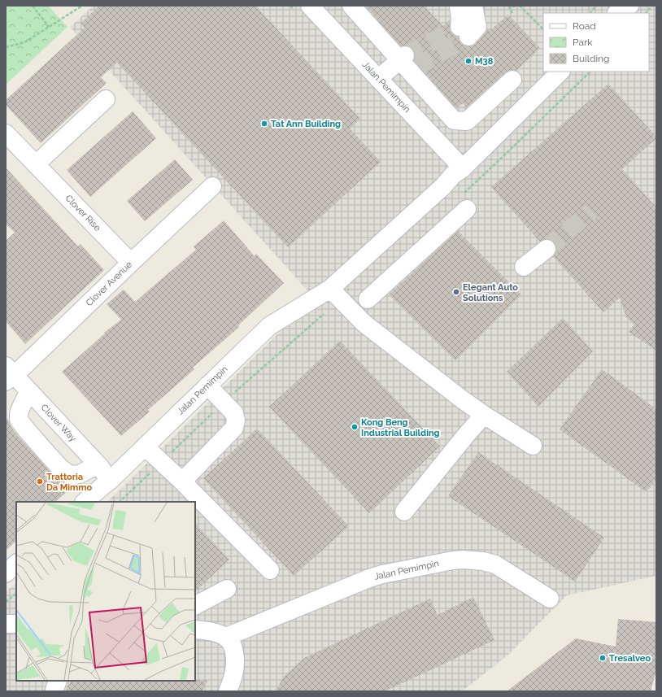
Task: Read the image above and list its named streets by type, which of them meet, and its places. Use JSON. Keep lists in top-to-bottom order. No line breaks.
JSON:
{"streets":{"street":["Jalan Pemimpin","Clover Rise","Clover Avenue","Clover Way"]},"crossings":[["Jalan Pemimpin","Clover Way"],["Clover Rise","Clover Avenue"],["Clover Avenue","Clover Way"]],"places":["M38","Tat Ann Building","Elegant Auto Solutions","Kong Beng Industrial Building","Trattoria Da Mimmo","Tresalveo"],"legend":["Road","Park","Building"]}
